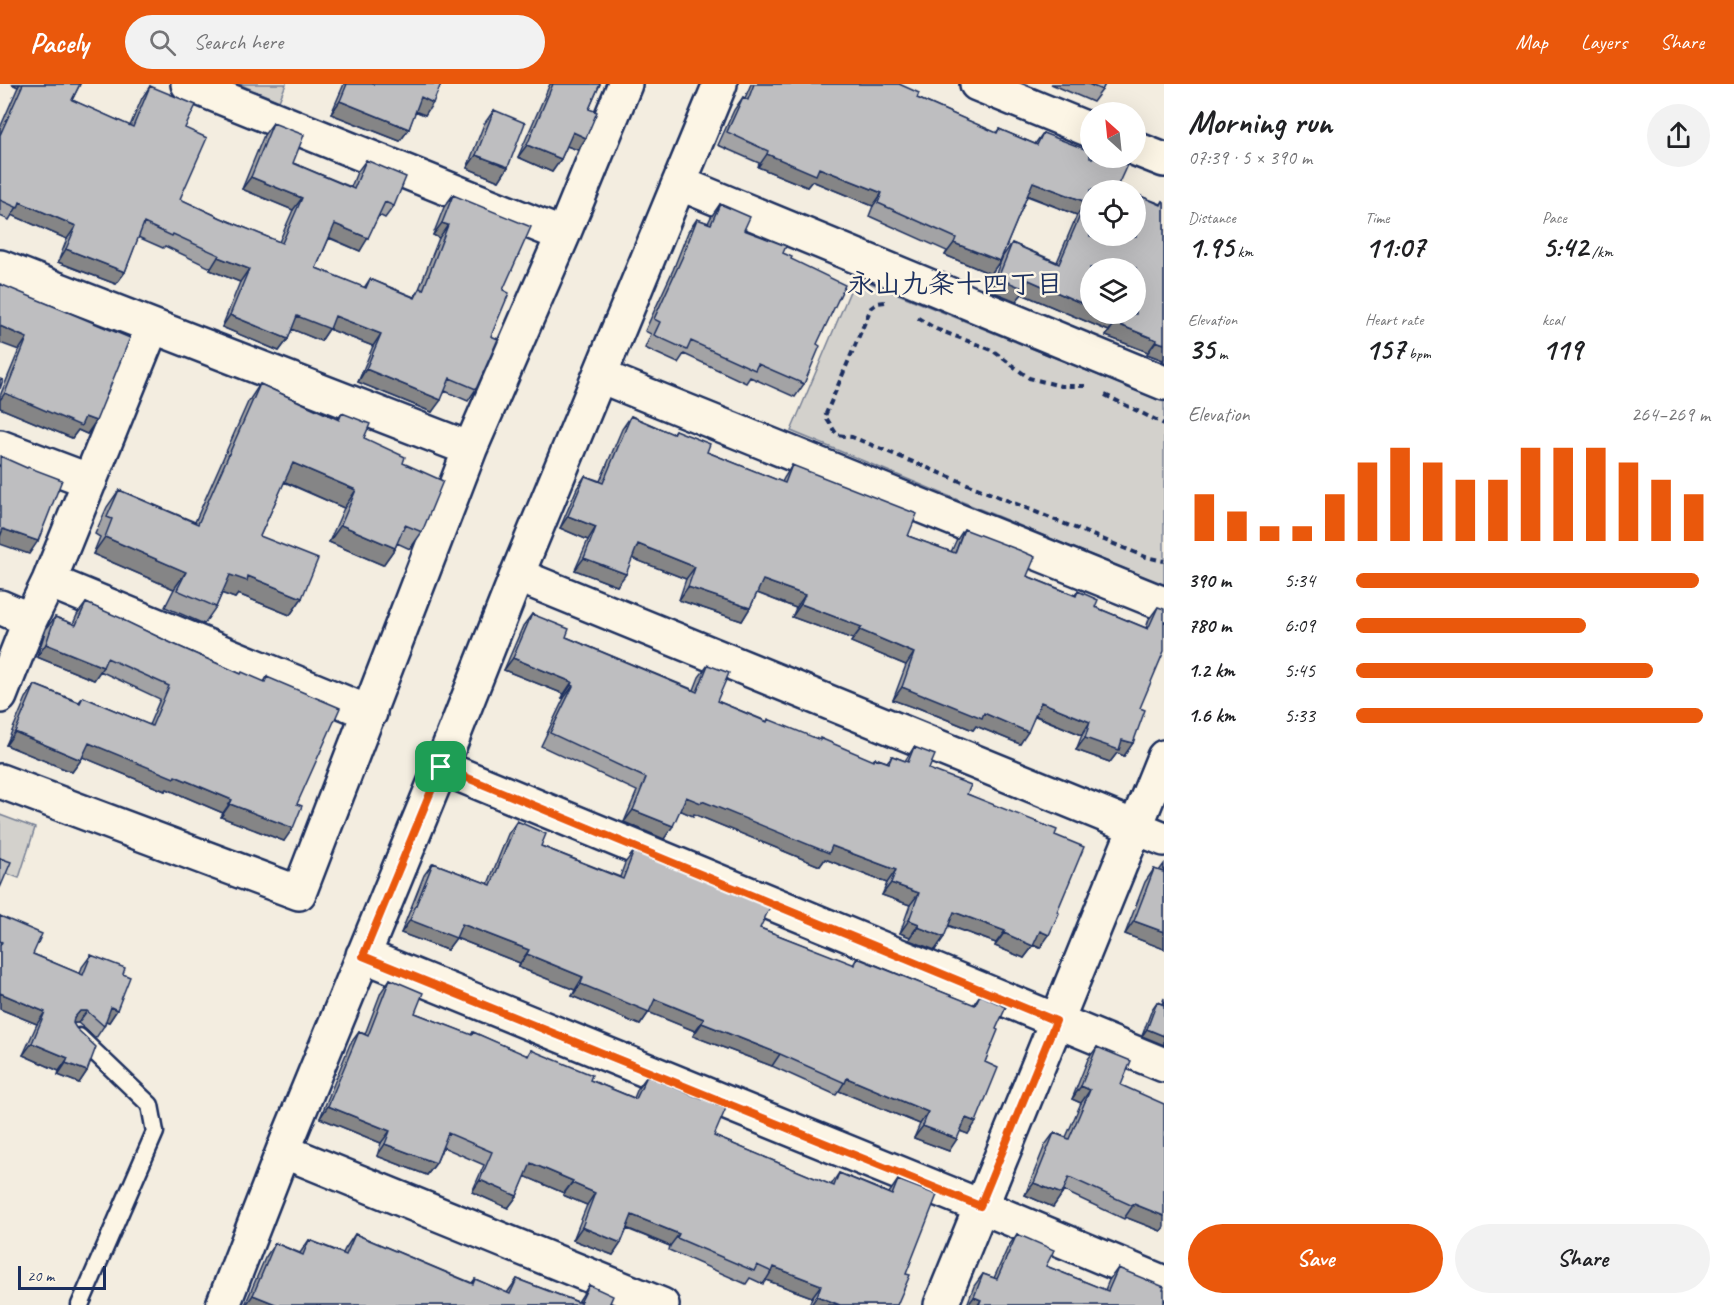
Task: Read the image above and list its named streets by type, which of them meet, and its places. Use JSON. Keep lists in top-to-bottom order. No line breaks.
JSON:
{"districts":["永山九条十四丁目"],"scale_bar":"20 m","north":"top left","page":{"header":"Pacely","search":"Search here","nav":["Map","Layers","Share"],"heading":["Morning run","07:39 · 5 × 390 m"],"stats":[["Distance","1.95 km"],["Time","11:07"],["Pace","5:42 /km"],["Elevation","35 m"],["Heart rate","157 bpm"],["kcal","119"]],"chart":["Elevation","264–269 m"],"list":[{"name":"390 m","note":"5:34"},{"name":"780 m","note":"6:09"},{"name":"1.2 km","note":"5:45"},{"name":"1.6 km","note":"5:33"}],"buttons":["Save","Share"],"scale":"20 m"}}
